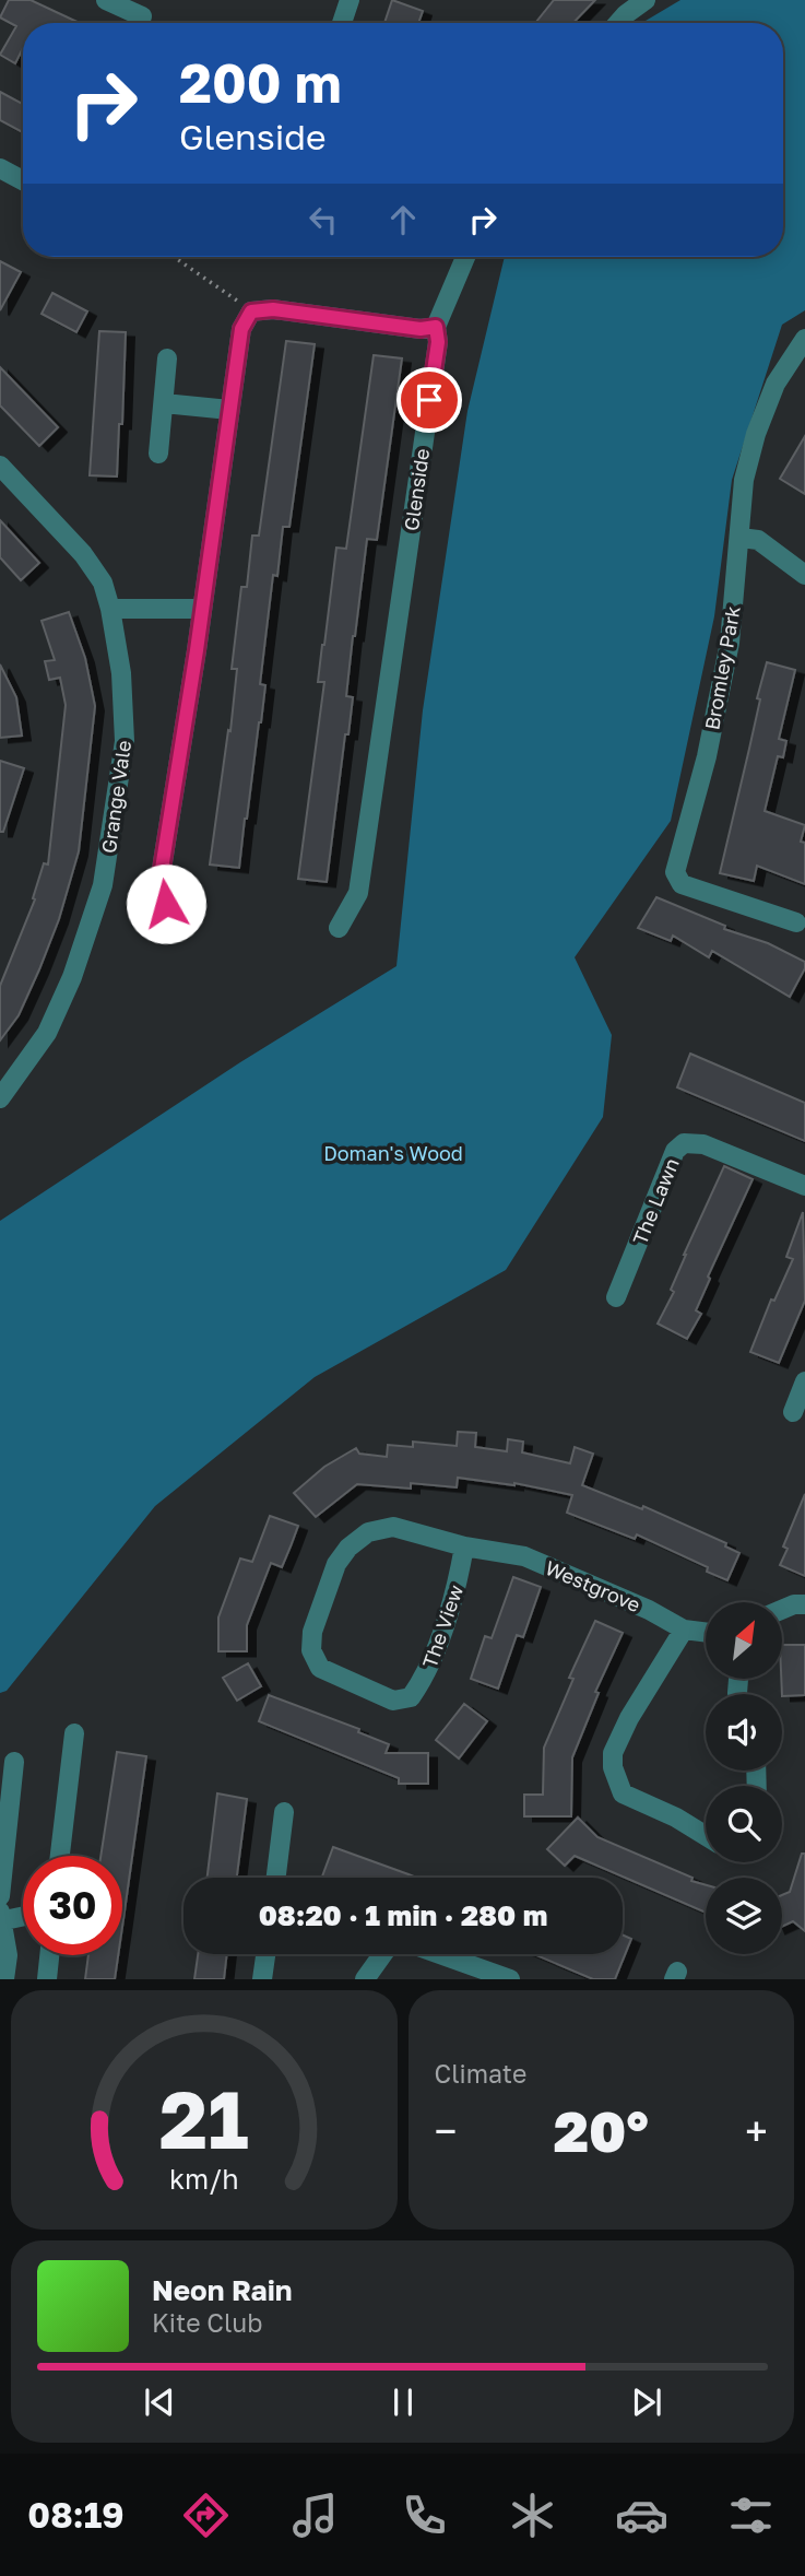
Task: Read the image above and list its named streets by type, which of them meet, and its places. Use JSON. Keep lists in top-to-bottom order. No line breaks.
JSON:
{"streets":{"street":["Glenside","Bromley Park","Grange Vale","The Lawn","Westgrove","The View"]},"crossings":[["Westgrove","The View"]],"parks":["Doman's Wood"],"north":"top right","page":{"turn":["200 m","Glenside"],"limit":"30","trip":"08:20 · 1 min · 280 m","tile":"Climate","heat":["−","20°","+"],"song":["Neon Rain","Kite Club"],"tabs":"08:19","gauge":["21","km/h"]}}
